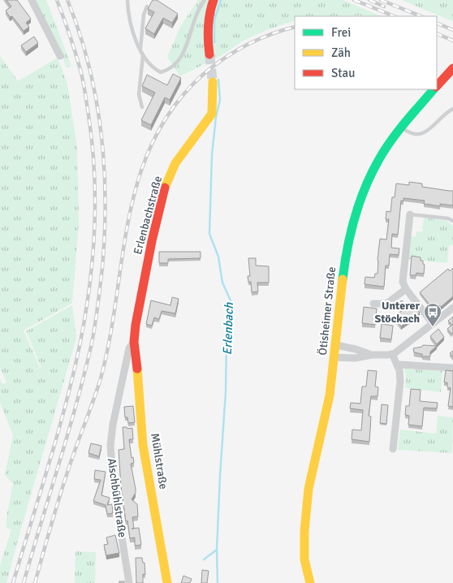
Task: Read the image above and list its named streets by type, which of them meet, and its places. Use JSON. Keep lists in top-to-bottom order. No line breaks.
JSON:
{"streets":{"street":["Erlenbachstraße","Ötisheimer Straße","Mühlstraße","Aischbühlstraße"]},"crossings":[["Erlenbachstraße","Mühlstraße"],["Erlenbachstraße","Aischbühlstraße"],["Mühlstraße","Aischbühlstraße"]],"water":["Erlenbach"],"places":{"bus stop":["Unterer Stöckach"]},"legend":["Frei","Zäh","Stau"]}
